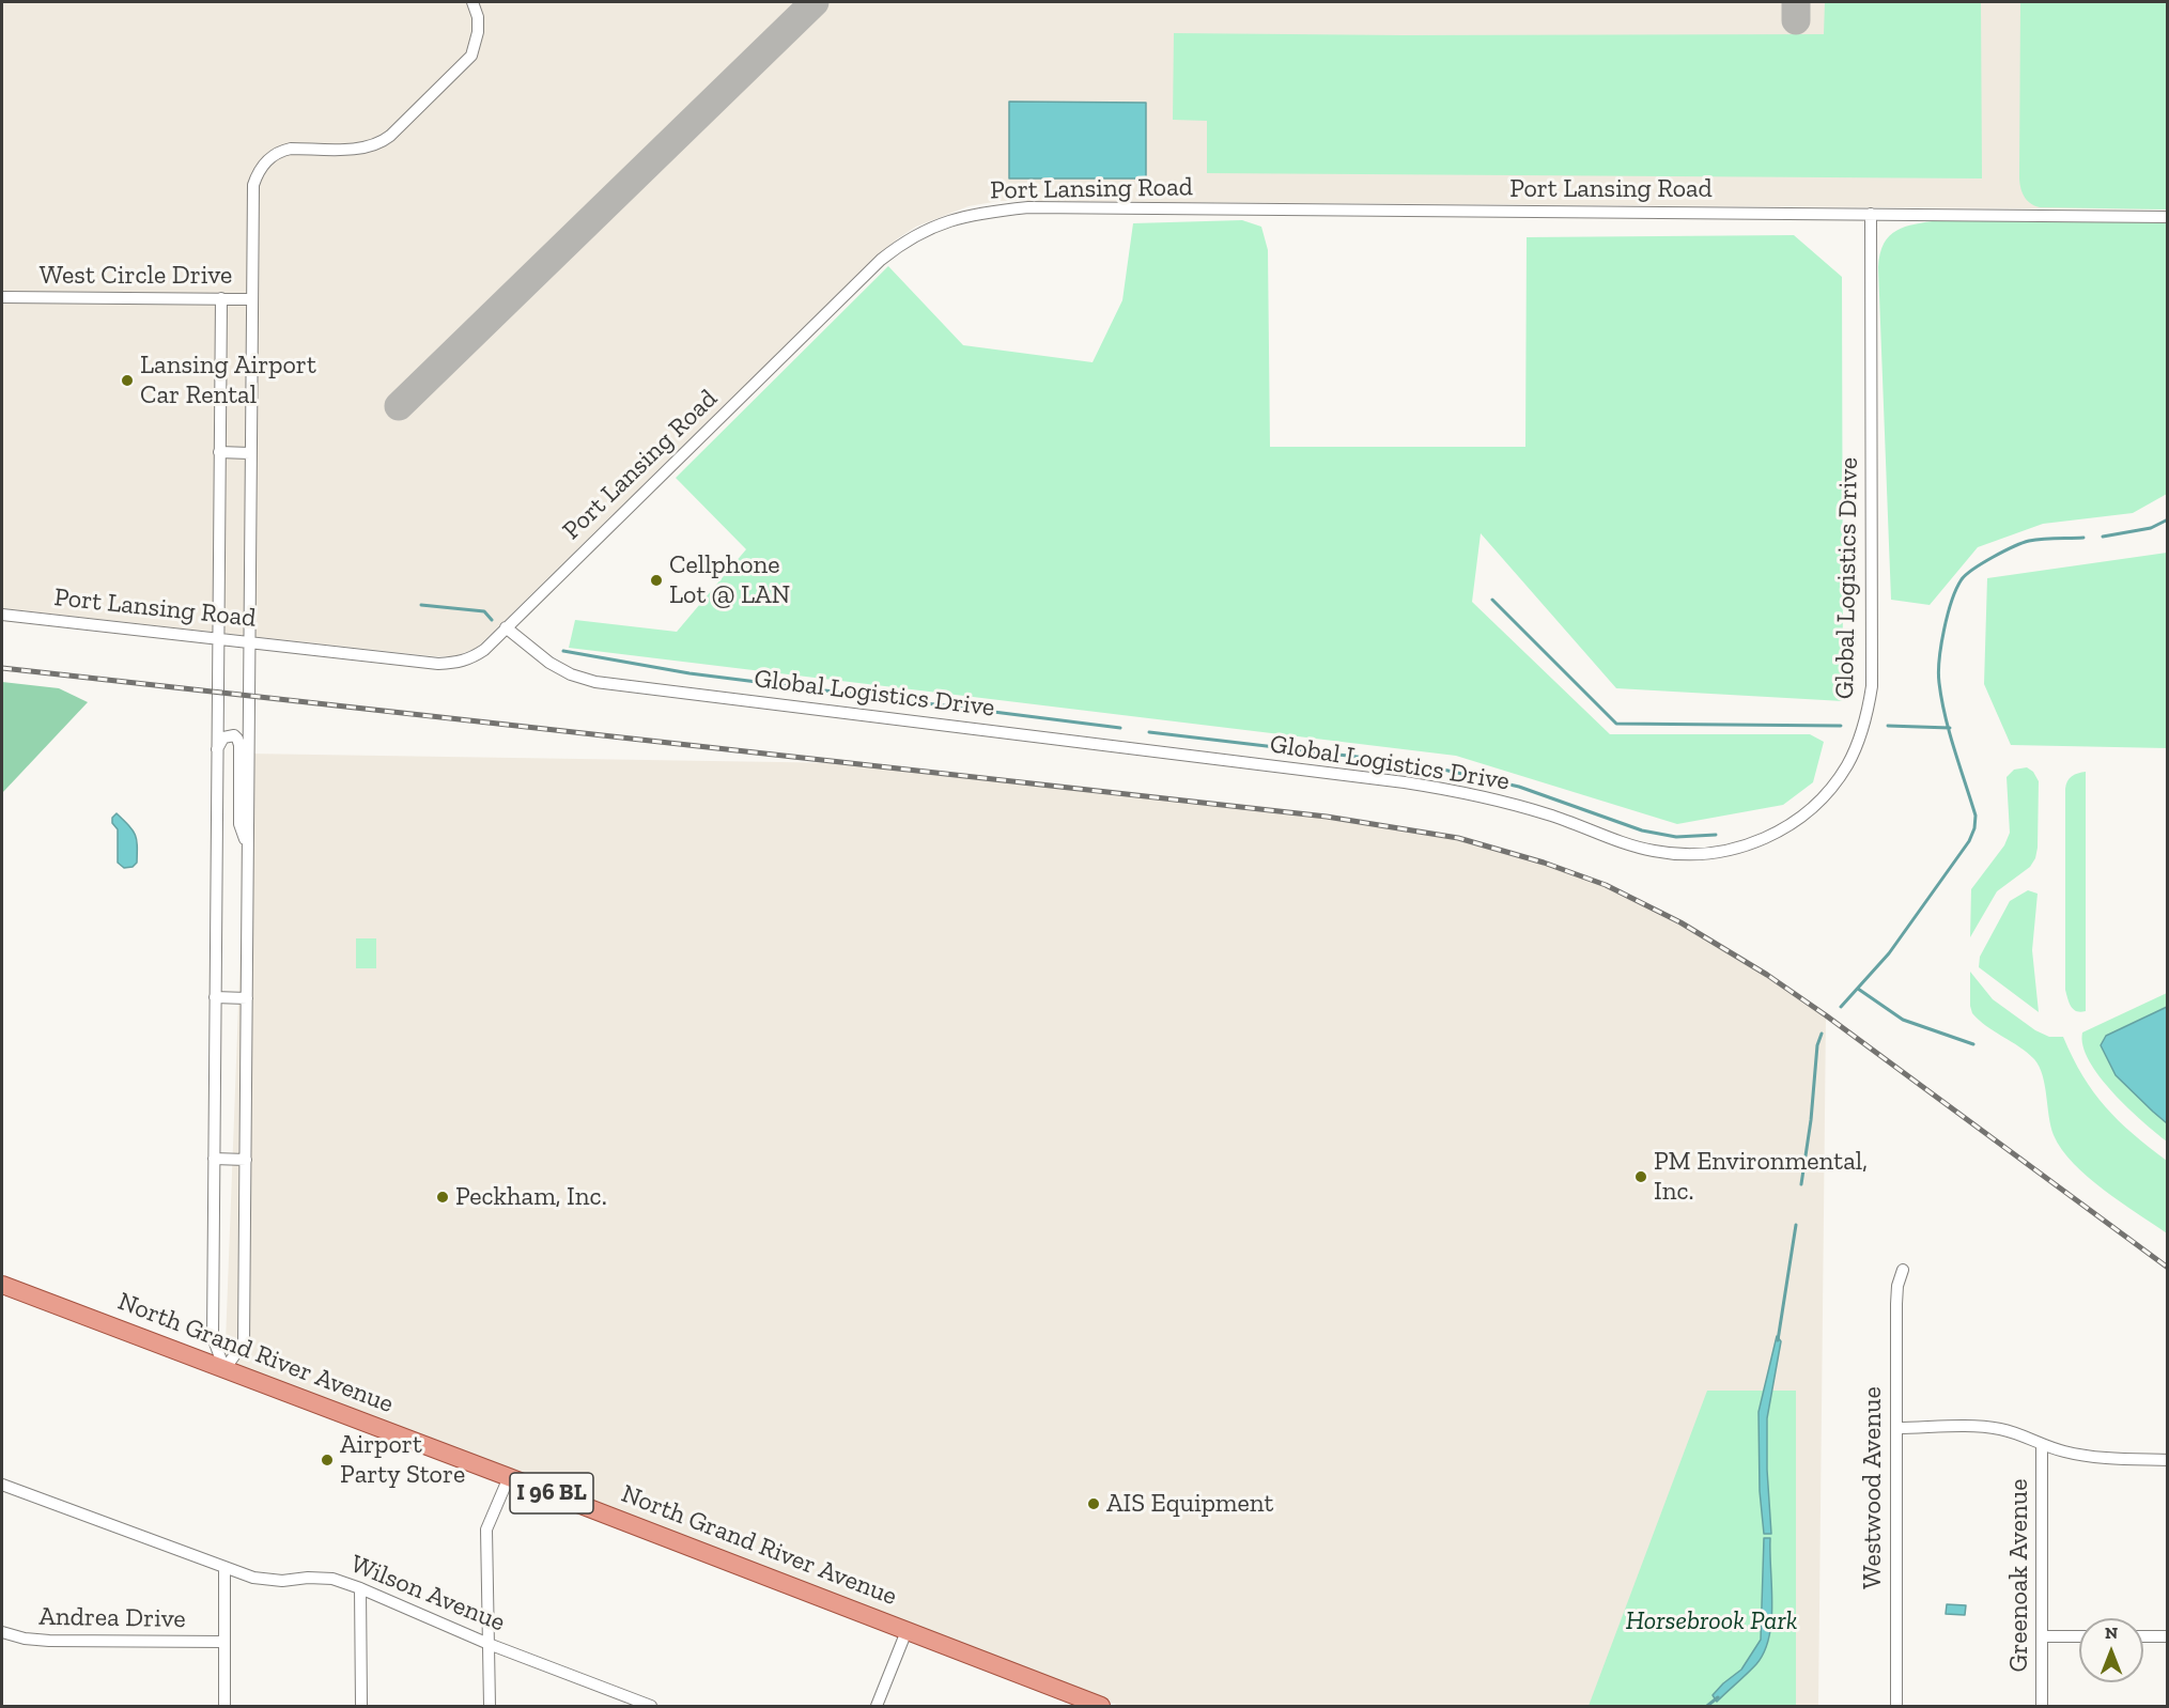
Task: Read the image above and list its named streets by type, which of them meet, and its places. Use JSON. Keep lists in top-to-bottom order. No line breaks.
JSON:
{"streets":{"main road":["North Grand River Avenue","I 96 BL"],"street":["Port Lansing Road","West Circle Drive","Global Logistics Drive","Westwood Avenue","Greenoak Avenue","Wilson Avenue","Andrea Drive"]},"crossings":[["Port Lansing Road","Global Logistics Drive"]],"parks":["Horsebrook Park"],"places":["Lansing Airport Car Rental","Cellphone Lot @ LAN","PM Environmental, Inc.","Peckham, Inc.","Airport Party Store","AIS Equipment"],"north":"top"}
